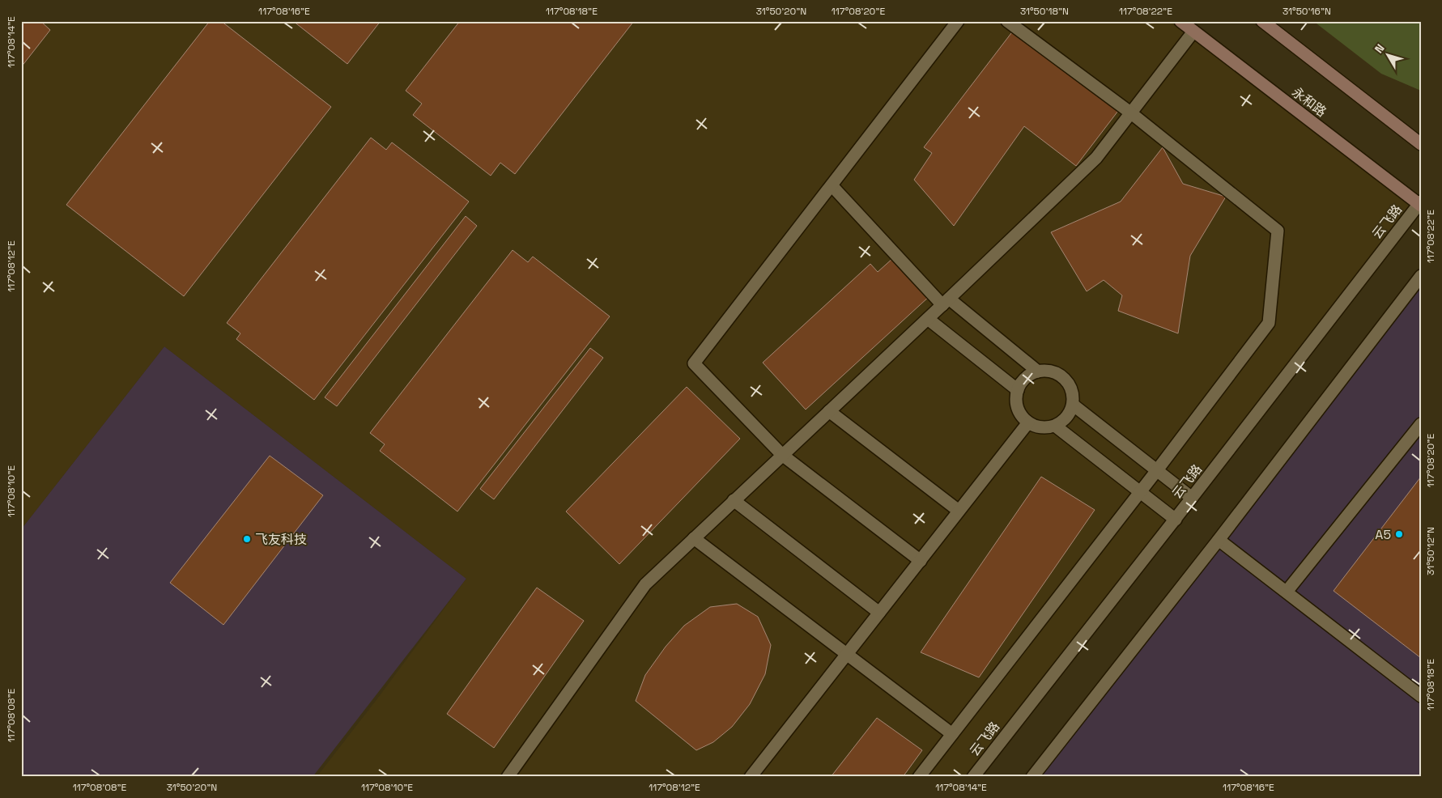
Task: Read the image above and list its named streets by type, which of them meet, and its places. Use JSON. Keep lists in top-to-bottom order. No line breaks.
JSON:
{"streets":{"main road":["永和路"],"street":["云飞路"]},"crossings":[["永和路","云飞路"]],"places":["A5","飞友科技"],"north":"top left","coordinates":["117°08'16\"E","117°08'18\"E","31°50'20\"N","117°08'20\"E","31°50'18\"N","117°08'22\"E","31°50'16\"N","117°08'14\"E","117°08'12\"E","117°08'10\"E","31°50'12\"N","117°08'08\"E"]}
